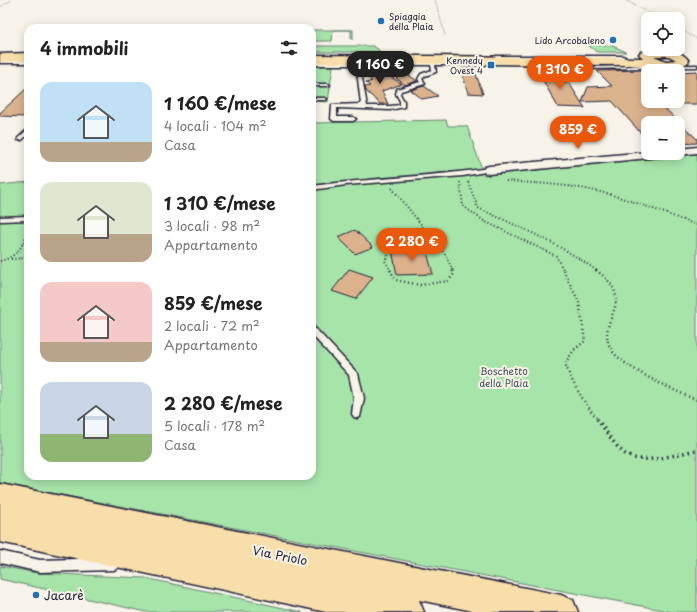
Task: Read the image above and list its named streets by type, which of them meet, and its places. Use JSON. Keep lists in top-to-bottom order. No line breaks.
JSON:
{"streets":{"main road":["Via Priolo"]},"parks":["Boschetto della Plaia"],"places":{"other":["Spiaggia della Plaia","Lido Arcobaleno","Jacarè"],"transit":["Kennedy Ovest 4"]},"page":{"map_buttons":["+","−"],"heading":"4 immobili","price":["1 160 €","1 310 €","859 €","2 280 €"],"list":[{"name":"1 160 €/mese","note":"4 locali · 104 m² · Casa"},{"name":"1 310 €/mese","note":"3 locali · 98 m² · Appartamento"},{"name":"859 €/mese","note":"2 locali · 72 m² · Appartamento"},{"name":"2 280 €/mese","note":"5 locali · 178 m² · Casa"}]}}
